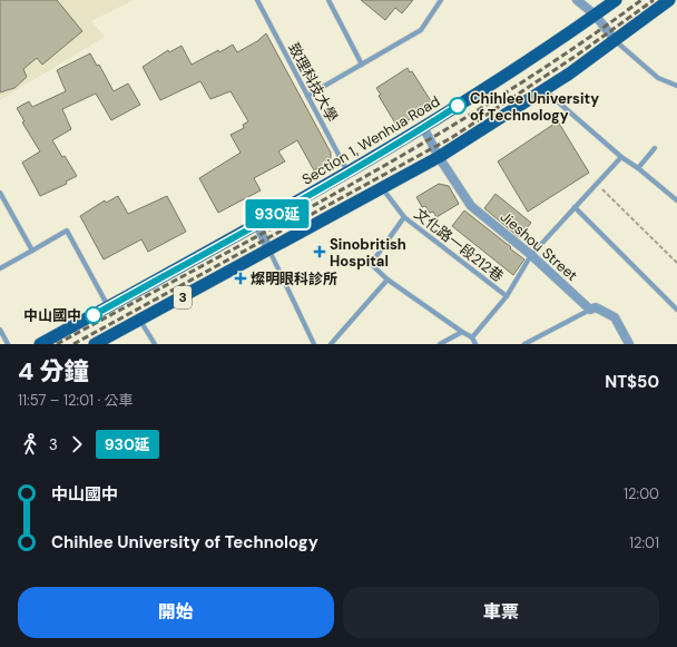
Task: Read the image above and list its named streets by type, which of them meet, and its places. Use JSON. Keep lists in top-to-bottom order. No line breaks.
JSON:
{"streets":{"main road":["Section 1, Wenhua Road","3"],"street":["Jieshou Street"],"lane":["致理科技大學","文化路一段212巷"]},"crossings":[["致理科技大學","Section 1, Wenhua Road"],["Section 1, Wenhua Road","Jieshou Street"],["文化路一段212巷","3"],["Jieshou Street","3"]],"places":{"other":["Chihlee University of Technology","中山國中"],"health":["Sinobritish Hospital","燦明眼科診所"]},"lines":["bus line 930延"],"page":{"on_map":"930延","heading":["4 分鐘","11:57 – 12:01 · 公車","NT$50"],"legs":["3","930延"],"list":[{"name":"中山國中","value":"12:00"},{"name":"Chihlee University of Technology","value":"12:01"}],"buttons":["開始","車票"]}}
